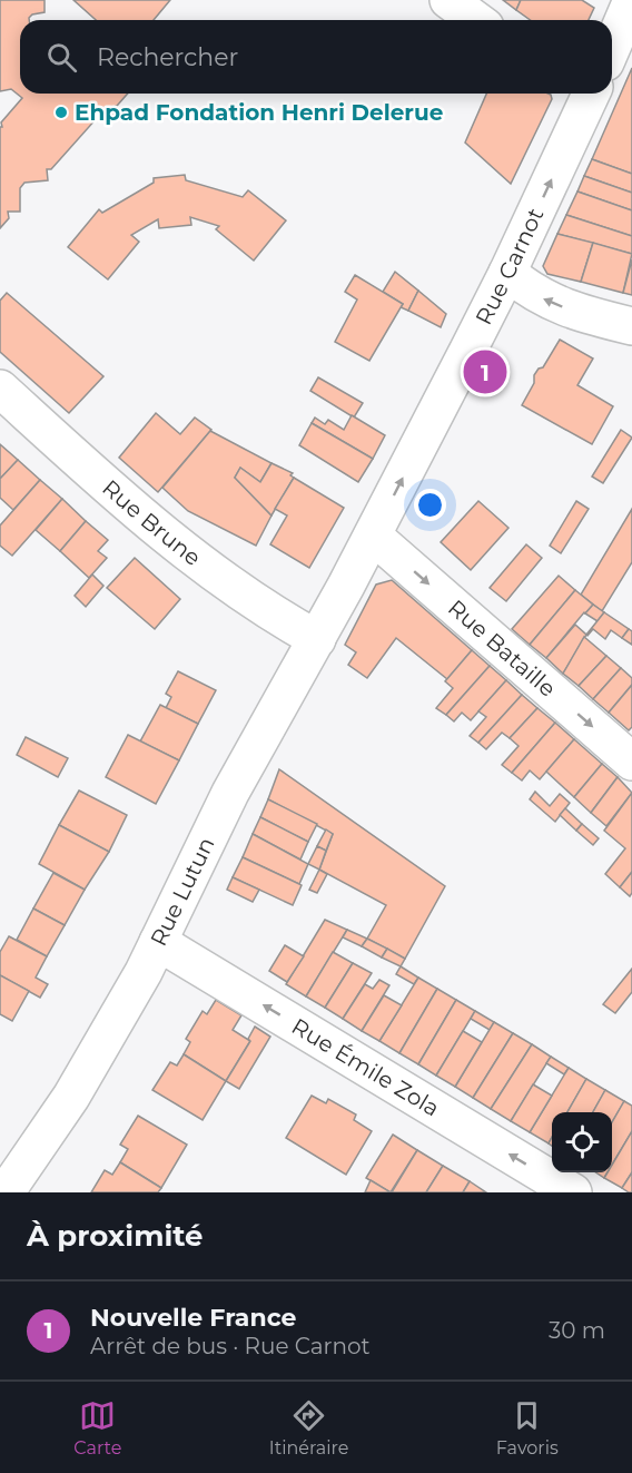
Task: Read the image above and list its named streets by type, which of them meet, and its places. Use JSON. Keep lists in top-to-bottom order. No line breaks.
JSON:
{"streets":{"main road":["Rue Carnot","Rue Brune","Rue Bataille","Rue Lutun","Rue Émile Zola"]},"crossings":[["Rue Carnot","Rue Bataille"],["Rue Carnot","Rue Lutun"],["Rue Brune","Rue Lutun"],["Rue Lutun","Rue Émile Zola"]],"one_way":["Rue Carnot","Rue Bataille","Rue Émile Zola"],"places":["Ehpad Fondation Henri Delerue"],"page":{"search":"Rechercher","pins":"1","heading":"À proximité","list":[{"mark":"1","name":"Nouvelle France","note":"Arrêt de bus · Rue Carnot","value":"30 m"}],"nav":["Carte","Itinéraire","Favoris"]}}
